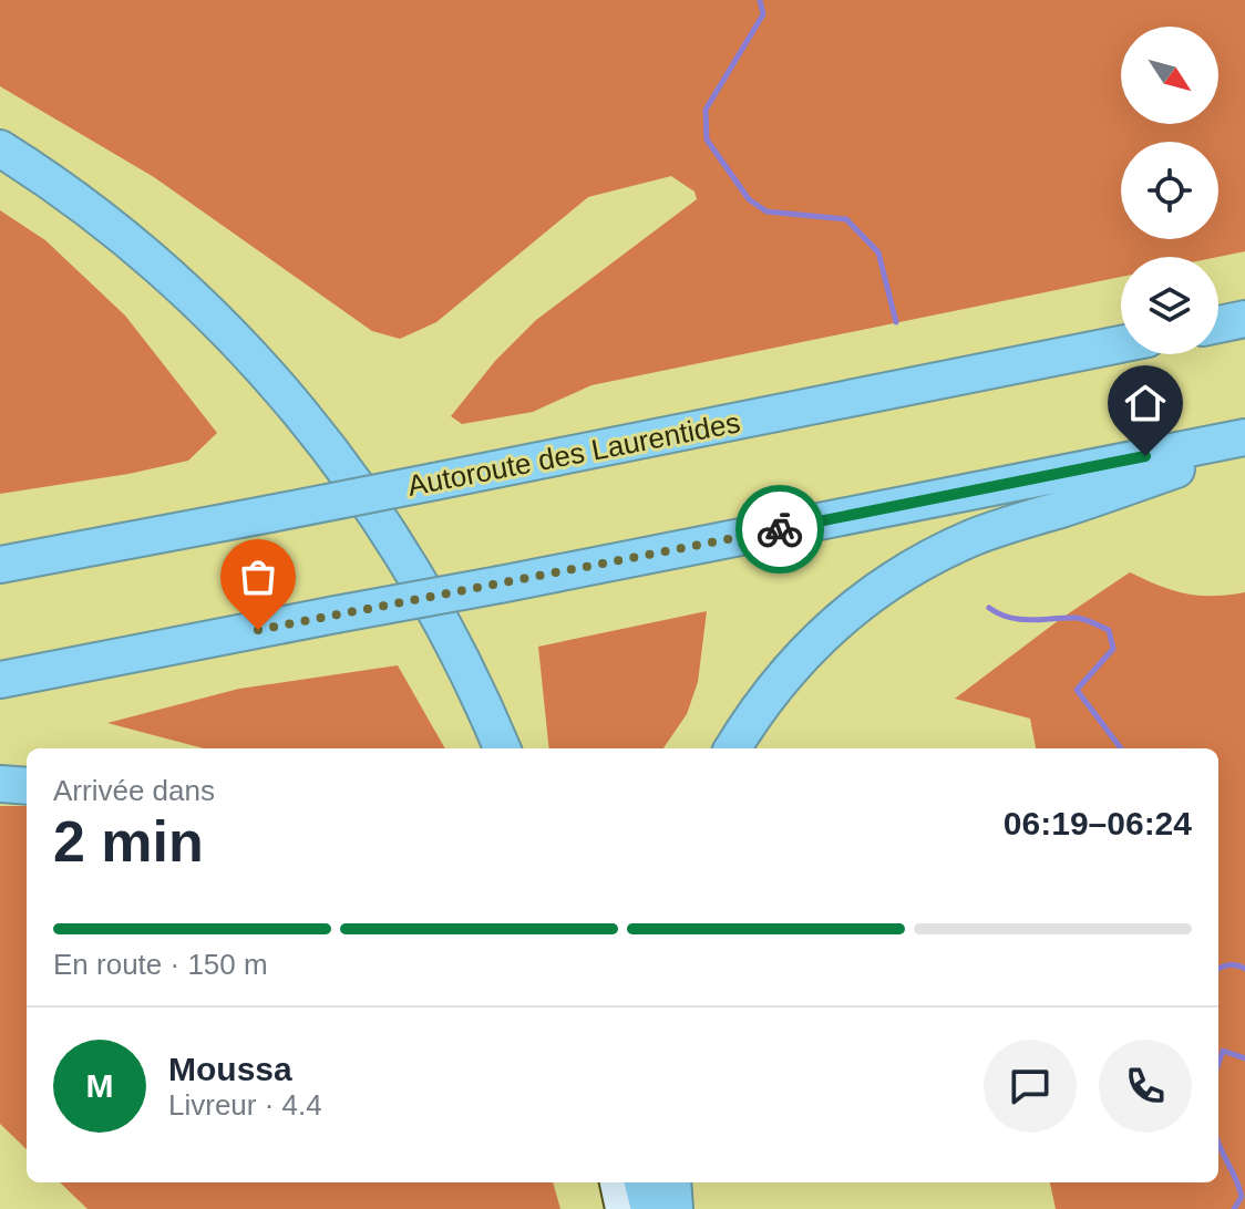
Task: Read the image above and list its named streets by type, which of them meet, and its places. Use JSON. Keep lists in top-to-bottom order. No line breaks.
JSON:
{"streets":{"highway":["Autoroute des Laurentides"]},"north":"bottom right","page":{"heading":["2 min","Arrivée dans","06:19–06:24"],"panel":["Moussa","Livreur · 4.4"],"bar":"En route · 150 m","round":"M"}}
